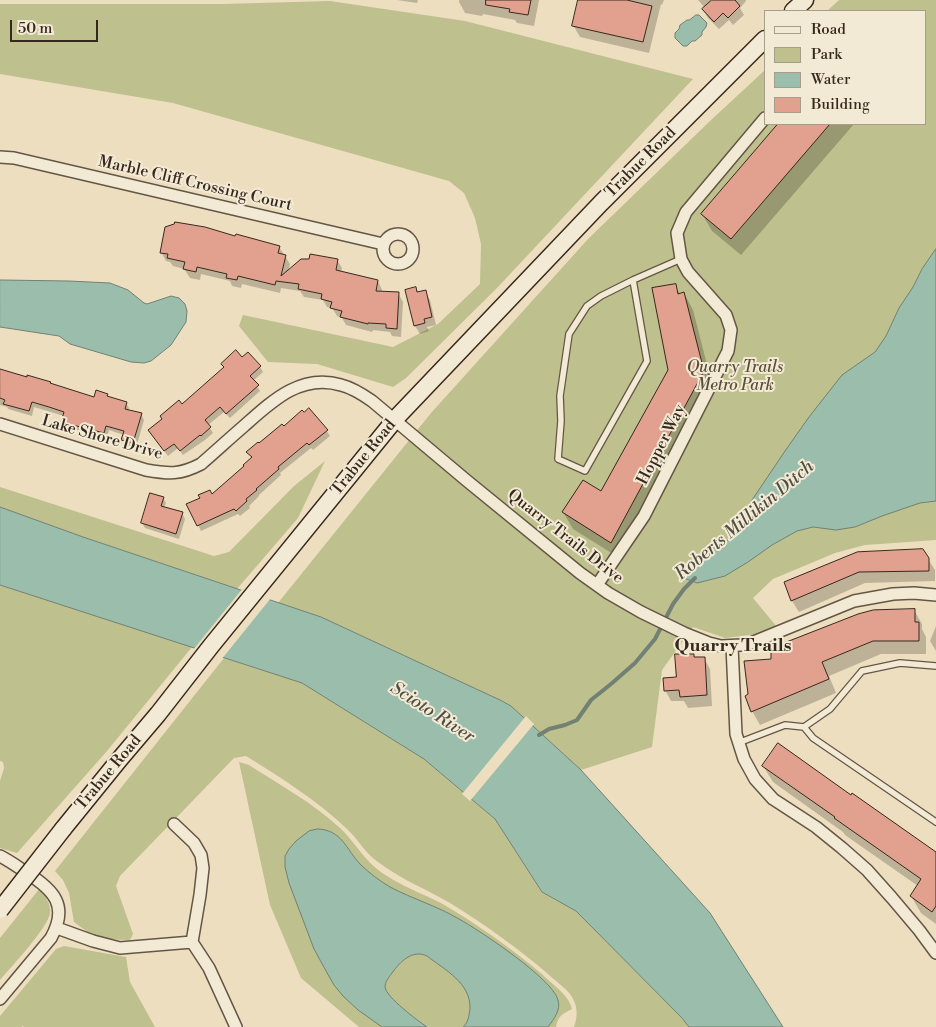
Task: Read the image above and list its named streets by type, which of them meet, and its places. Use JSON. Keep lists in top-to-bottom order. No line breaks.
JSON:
{"streets":{"main road":["Trabue Road"],"street":["Marble Cliff Crossing Court","Lake Shore Drive","Hopper Way","Quarry Trails Drive"]},"crossings":[["Trabue Road","Lake Shore Drive"],["Trabue Road","Quarry Trails Drive"],["Lake Shore Drive","Quarry Trails Drive"],["Hopper Way","Quarry Trails Drive"]],"districts":["Quarry Trails"],"water":["Roberts Millikin Ditch","Scioto River"],"parks":["Quarry Trails Metro Park"],"legend":["Road","Park","Water","Building"],"scale_bar":"50 m"}
